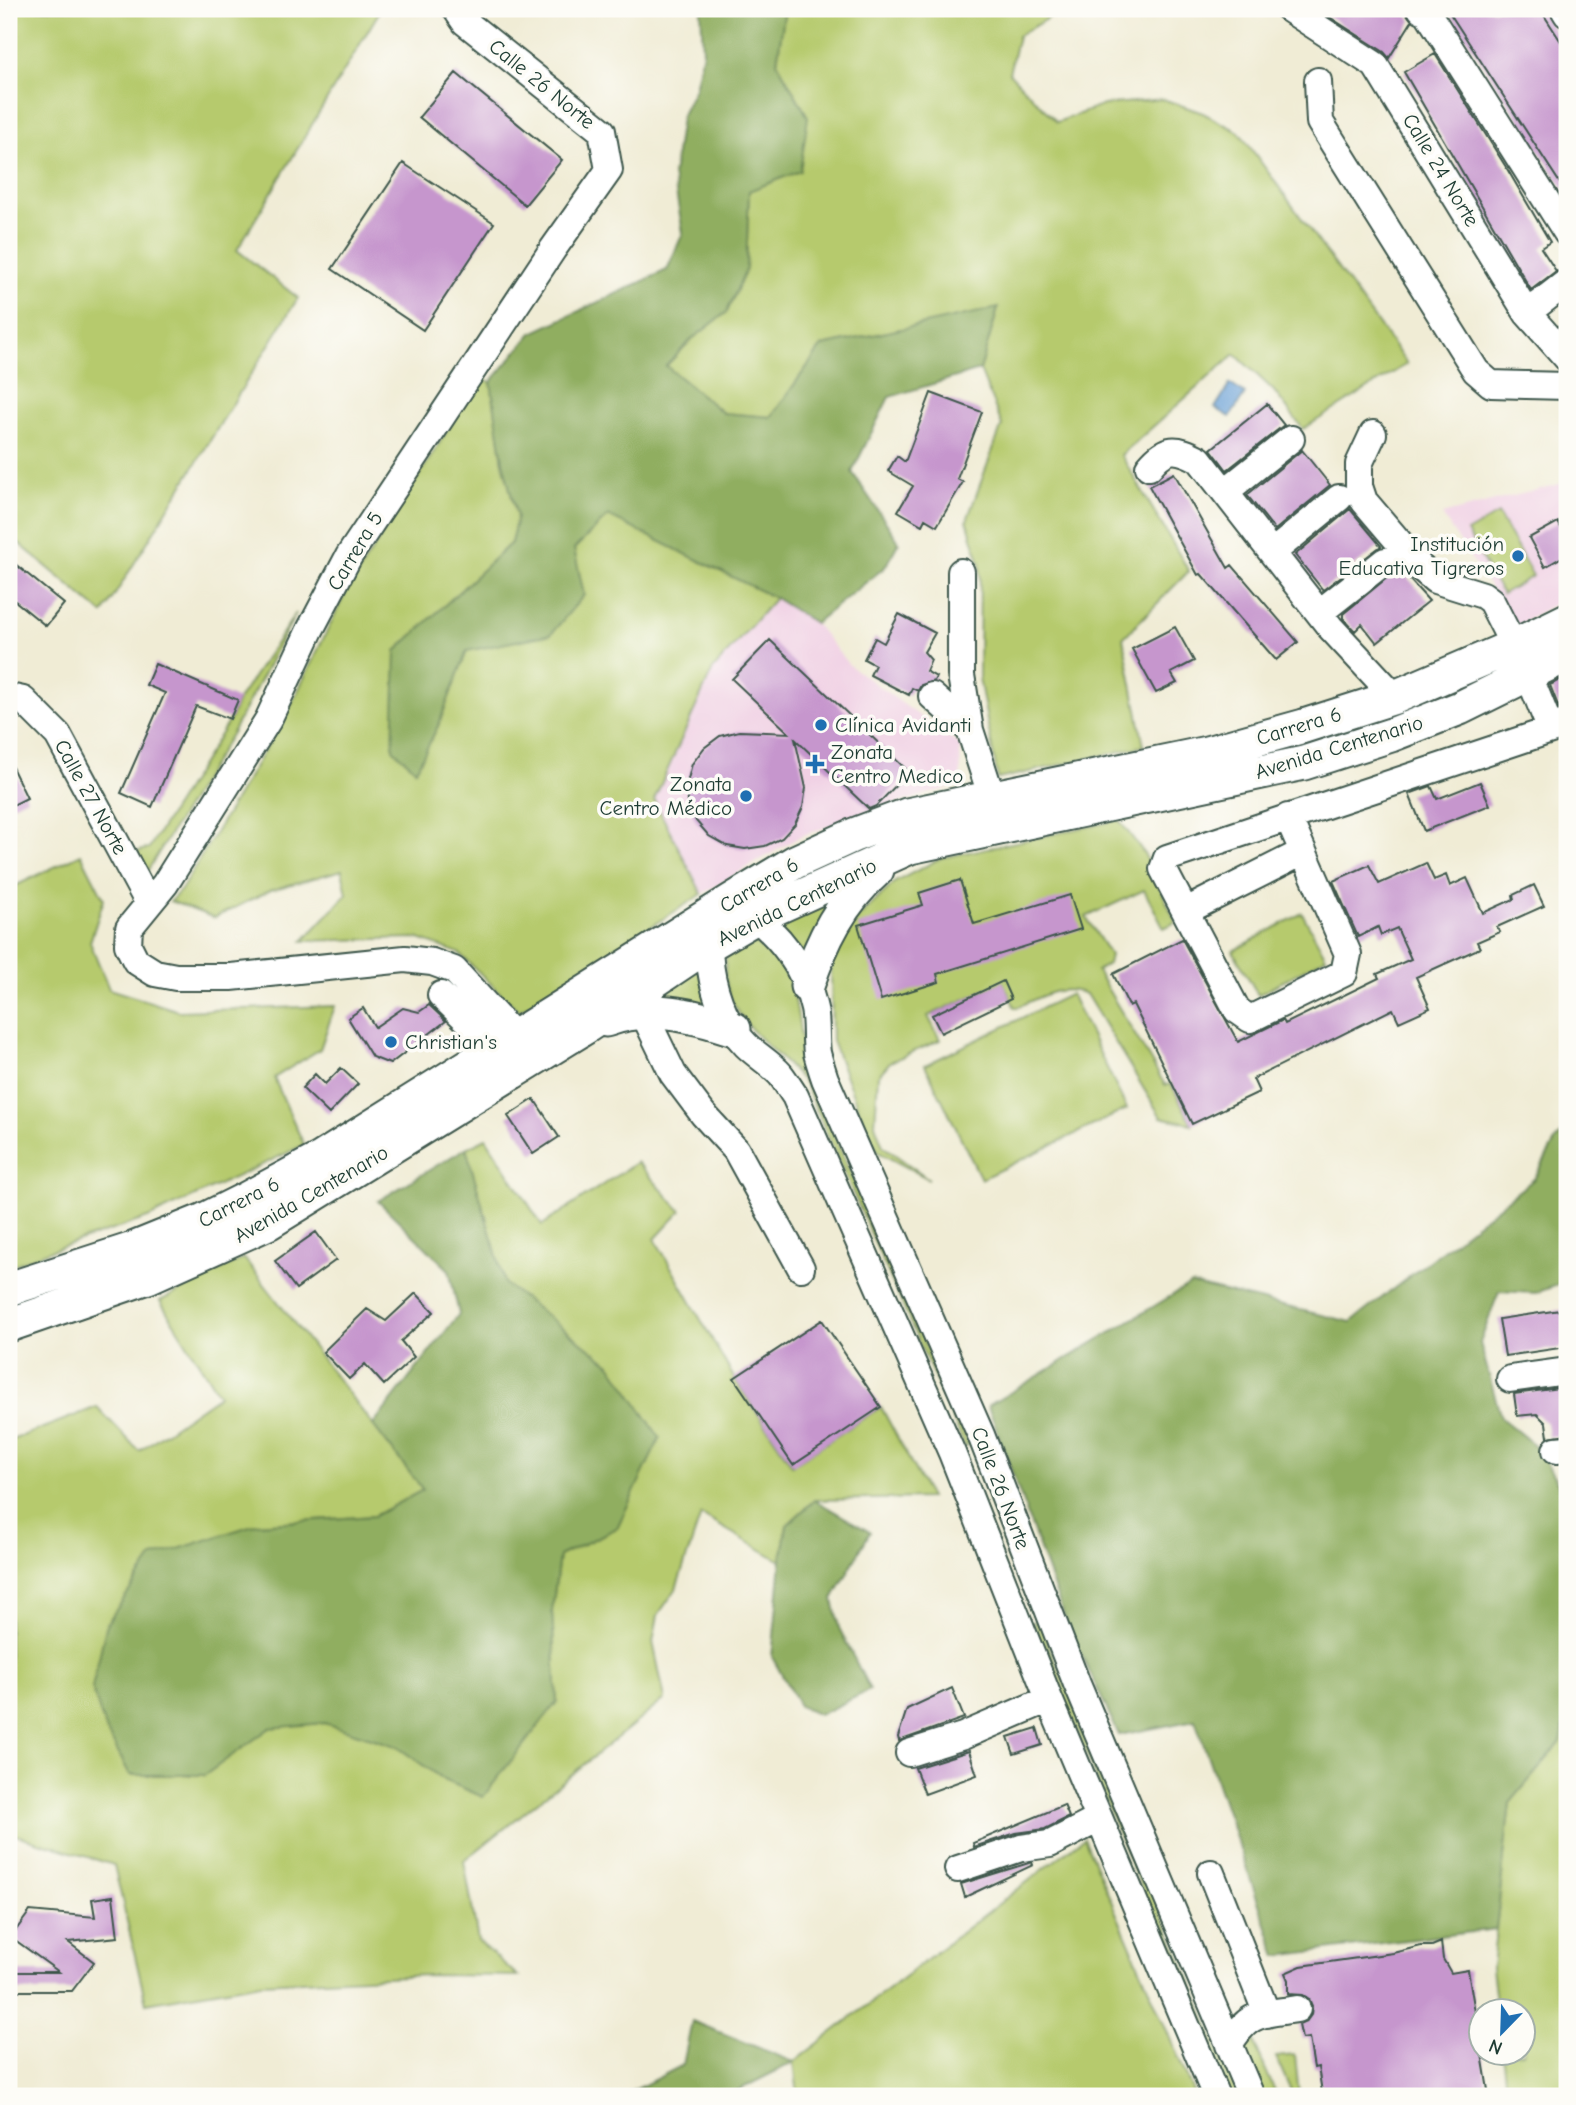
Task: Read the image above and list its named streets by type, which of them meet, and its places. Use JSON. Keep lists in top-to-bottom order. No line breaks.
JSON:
{"streets":{"main road":["Carrera 6","Avenida Centenario"],"street":["Calle 26 Norte","Calle 24 Norte","Carrera 5","Calle 27 Norte"]},"crossings":[["Calle 26 Norte","Carrera 5"],["Calle 26 Norte","Carrera 6"],["Calle 26 Norte","Avenida Centenario"],["Carrera 5","Carrera 6"],["Carrera 5","Calle 27 Norte"],["Carrera 6","Avenida Centenario"]],"places":{"other":["Institución Educativa Tigreros","Clínica Avidanti","Zonata Centro Médico","Christian's"],"health":["Zonata Centro Medico"]},"north":"bottom left"}
